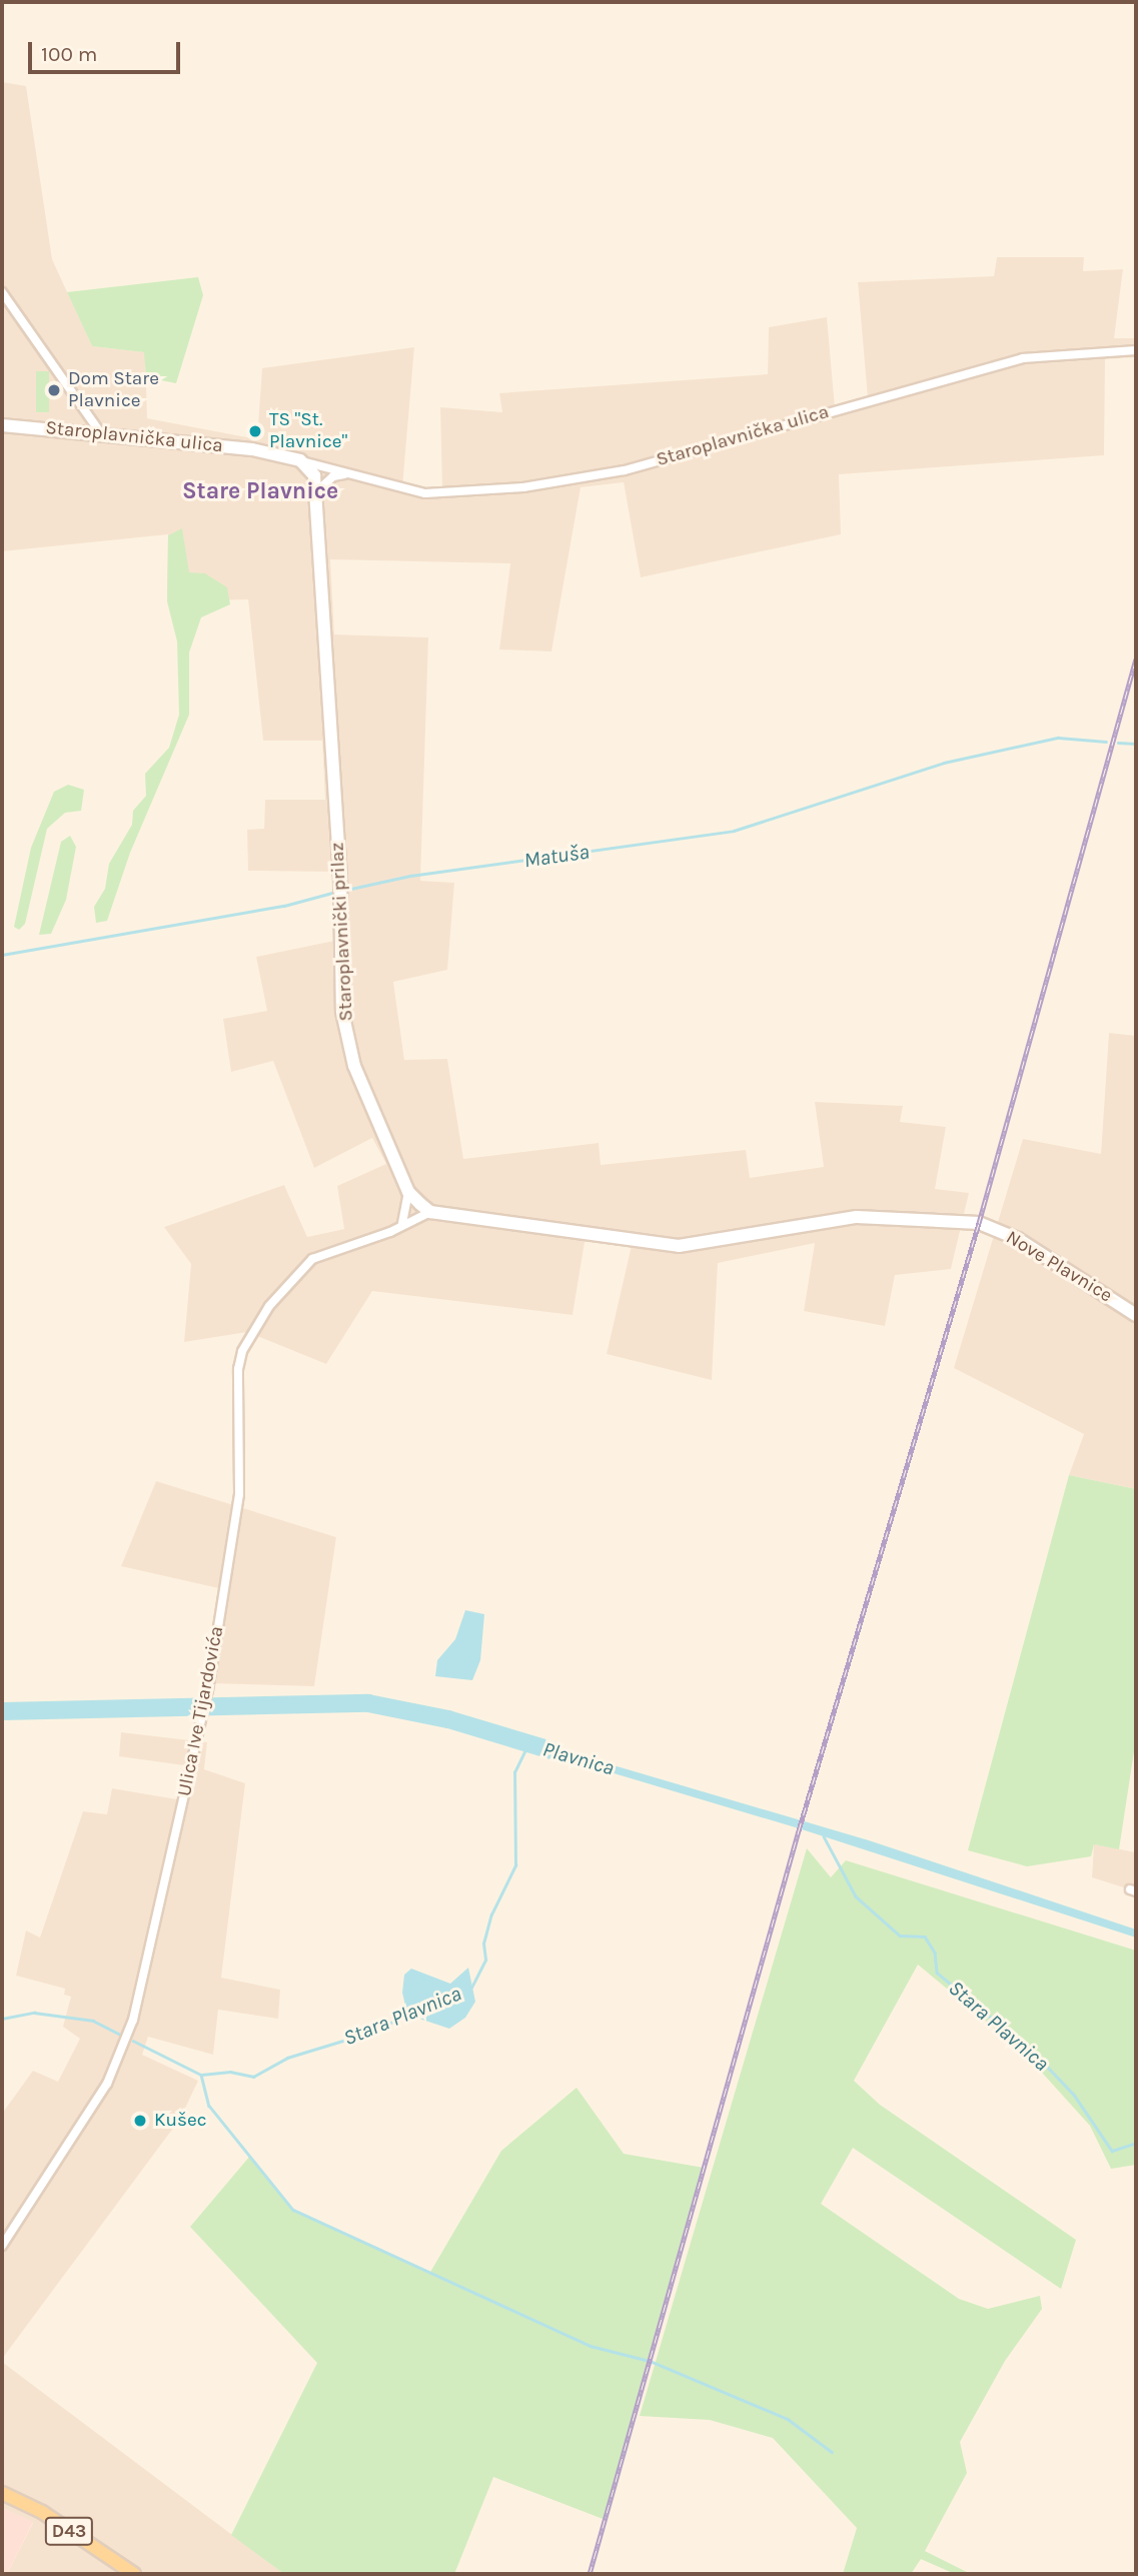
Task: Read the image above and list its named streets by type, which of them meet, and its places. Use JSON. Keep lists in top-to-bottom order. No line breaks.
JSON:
{"streets":{"main road":["D43"],"street":["Staroplavnička ulica","Staroplavnički prilaz","Nove Plavnice","Ulica Ive Tijardovića"]},"crossings":[["Staroplavnički prilaz","Nove Plavnice"],["Staroplavnički prilaz","Ulica Ive Tijardovića"],["Nove Plavnice","Ulica Ive Tijardovića"]],"districts":["Stare Plavnice"],"water":["Matuša","Plavnica","Stara Plavnica"],"places":["Dom Stare Plavnice","TS \"St. Plavnice\"","Kušec"],"scale_bar":"100 m"}
